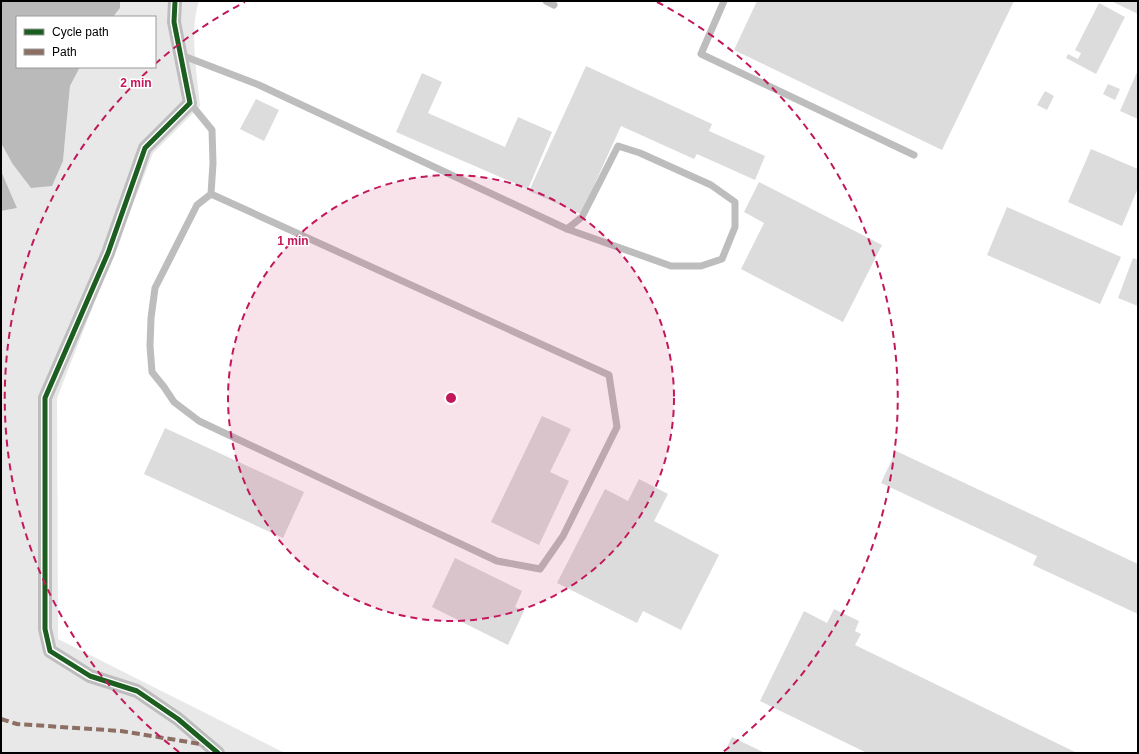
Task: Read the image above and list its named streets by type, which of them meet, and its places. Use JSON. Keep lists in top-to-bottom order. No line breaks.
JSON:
{"legend":["Cycle path","Path"],"rings":["2 min","1 min"]}
